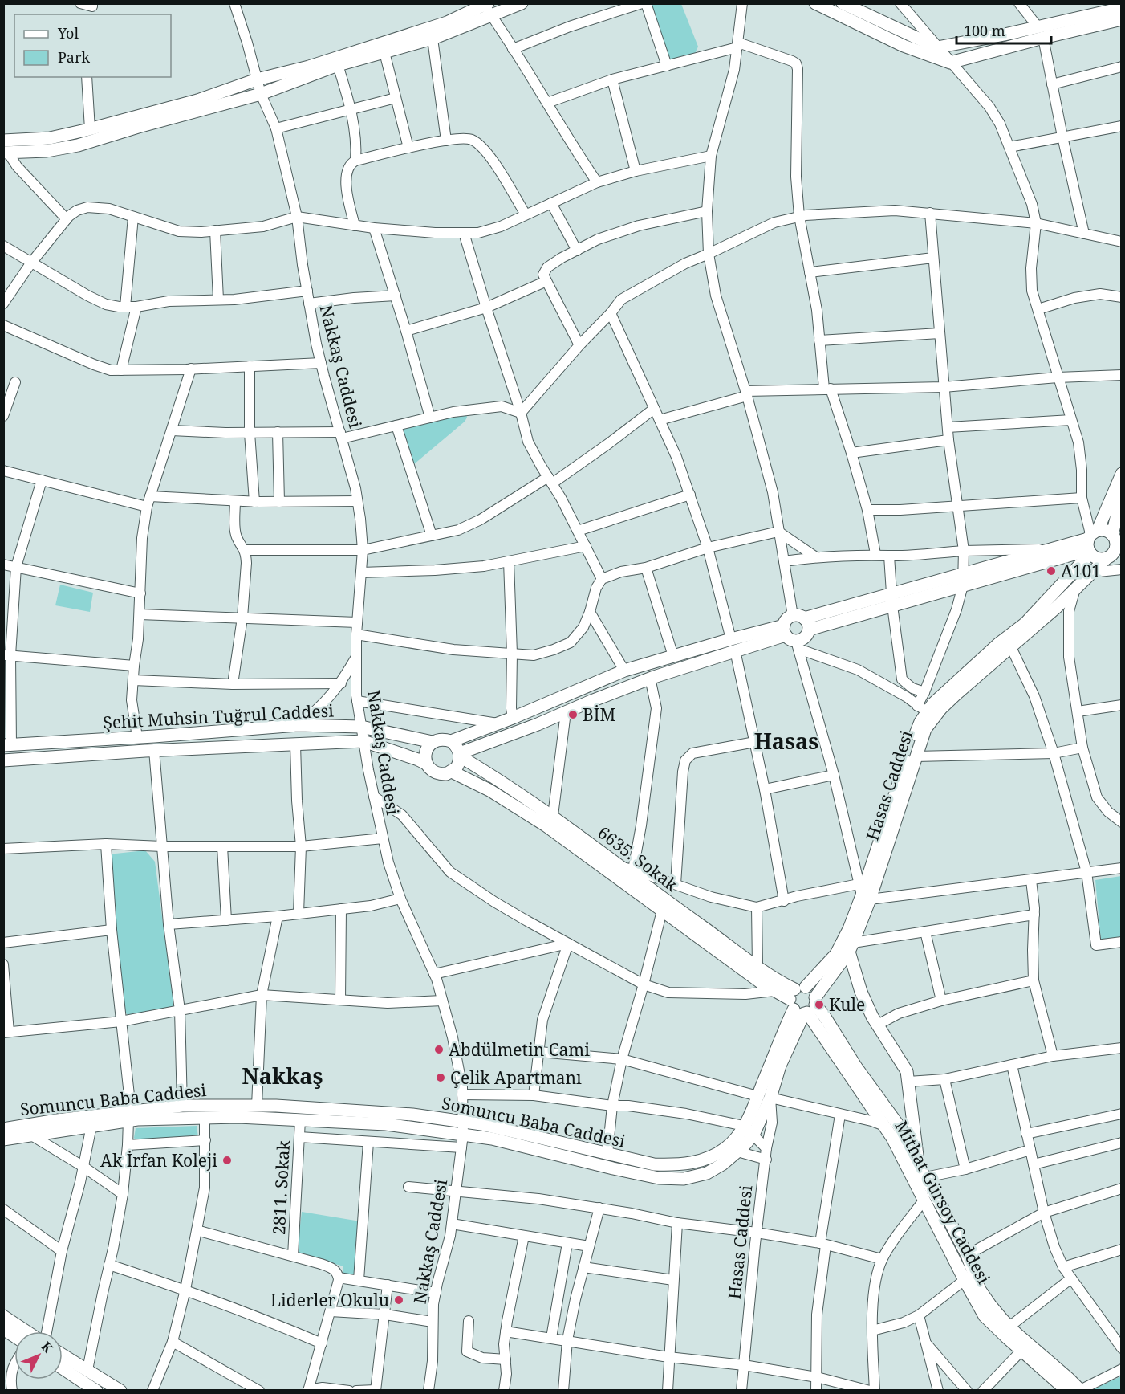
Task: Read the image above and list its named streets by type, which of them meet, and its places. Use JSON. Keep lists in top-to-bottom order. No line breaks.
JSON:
{"streets":{"main road":["Şehit Muhsin Tuğrul Caddesi","Hasas Caddesi","6635. Sokak","Somuncu Baba Caddesi","Mithat Gürsoy Caddesi"],"street":["Nakkaş Caddesi","2811. Sokak"]},"crossings":[["Nakkaş Caddesi","Şehit Muhsin Tuğrul Caddesi"],["Nakkaş Caddesi","Somuncu Baba Caddesi"],["Şehit Muhsin Tuğrul Caddesi","6635. Sokak"],["Hasas Caddesi","6635. Sokak"],["Hasas Caddesi","Somuncu Baba Caddesi"],["Hasas Caddesi","Mithat Gürsoy Caddesi"],["6635. Sokak","Somuncu Baba Caddesi"],["6635. Sokak","Mithat Gürsoy Caddesi"],["Somuncu Baba Caddesi","2811. Sokak"],["Somuncu Baba Caddesi","Mithat Gürsoy Caddesi"]],"districts":["Hasas","Nakkaş"],"places":["A101","BİM","Kule","Abdülmetin Cami","Çelik Apartmanı","Ak İrfan Koleji","Liderler Okulu"],"legend":["Yol","Park"],"scale_bar":"100 m","north":"top right"}
